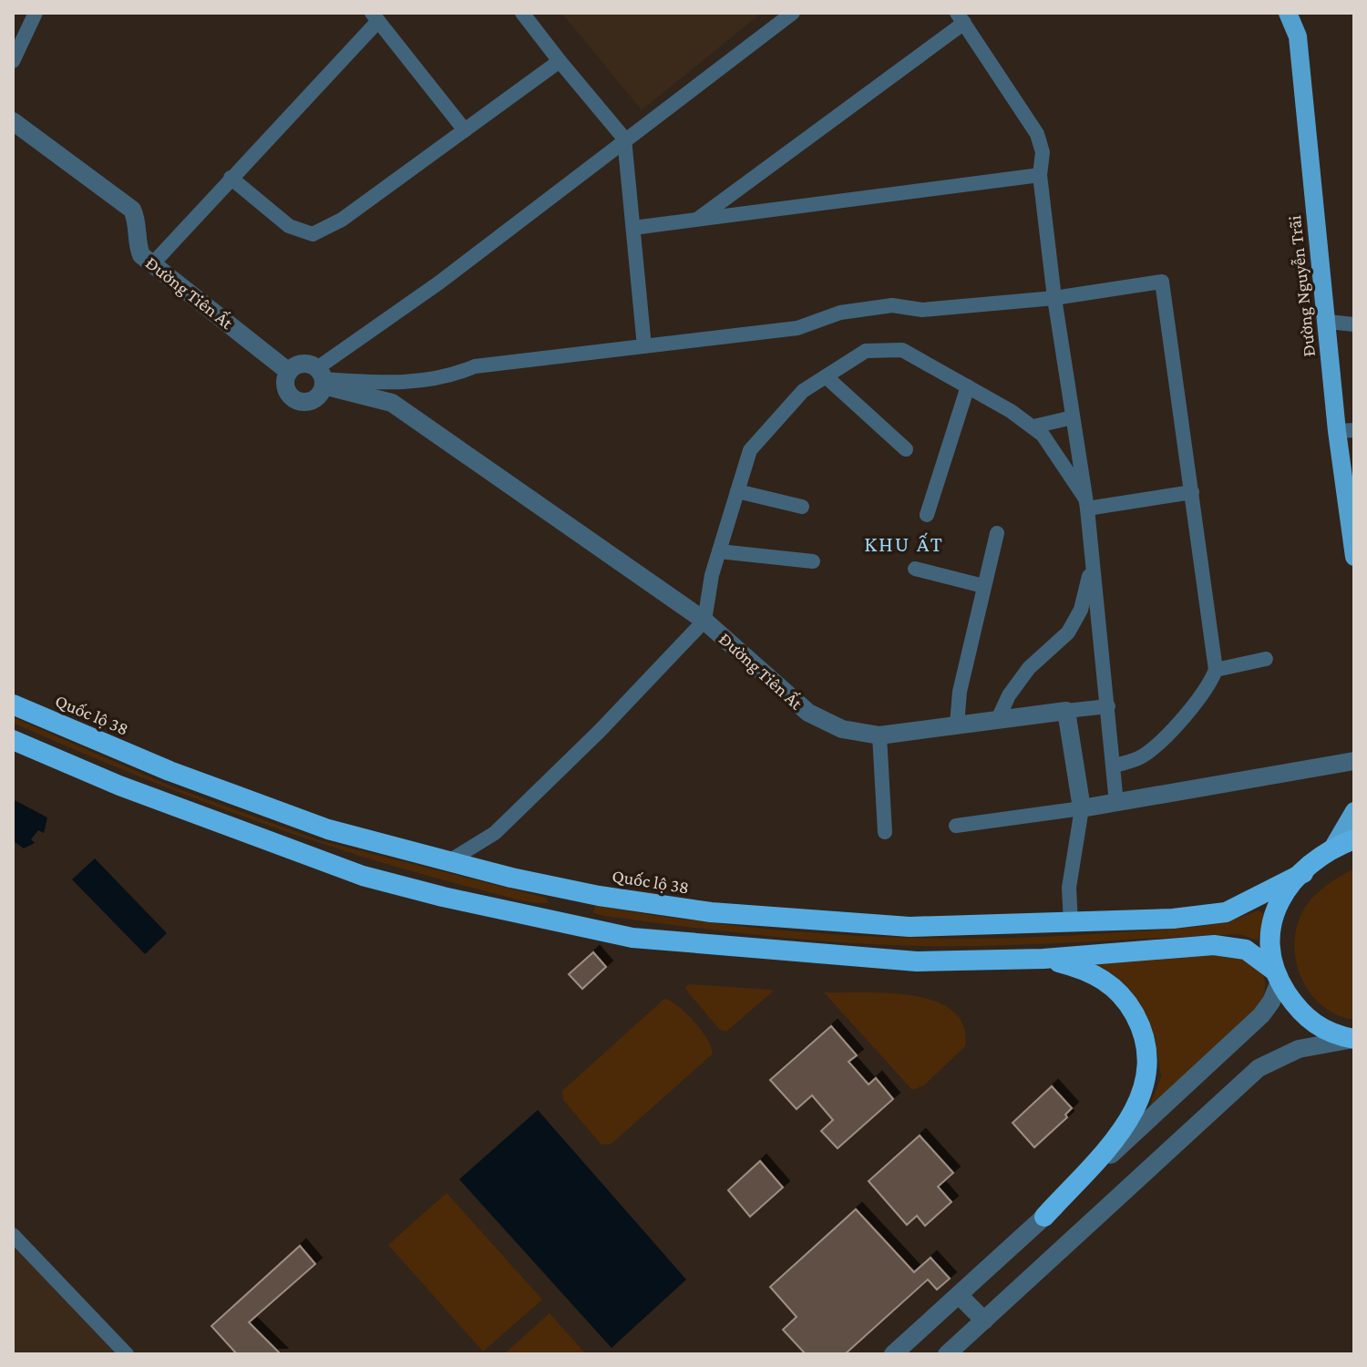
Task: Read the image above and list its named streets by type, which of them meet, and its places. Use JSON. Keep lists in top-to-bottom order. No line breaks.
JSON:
{"streets":{"highway":["Quốc lộ 38"],"main road":["Đường Nguyễn Trãi"],"street":["Đường Tiên Ất"]},"districts":["KHU ẤT"]}
